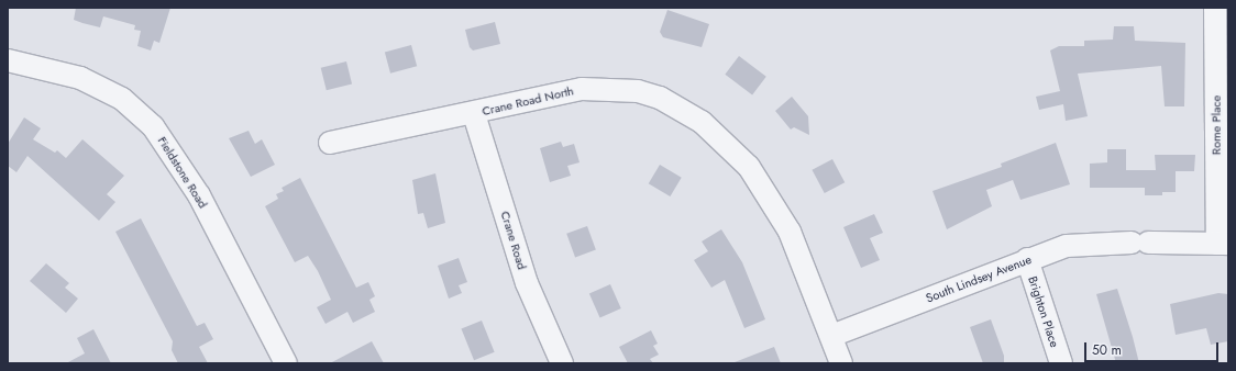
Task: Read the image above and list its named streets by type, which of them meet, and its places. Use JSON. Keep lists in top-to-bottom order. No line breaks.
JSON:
{"streets":{"street":["Crane Road North","Rome Place","Fieldstone Road","Crane Road","South Lindsey Avenue","Brighton Place"]},"crossings":[["Crane Road North","Crane Road"],["Crane Road North","South Lindsey Avenue"],["Rome Place","South Lindsey Avenue"],["South Lindsey Avenue","Brighton Place"]],"scale_bar":"50 m"}
